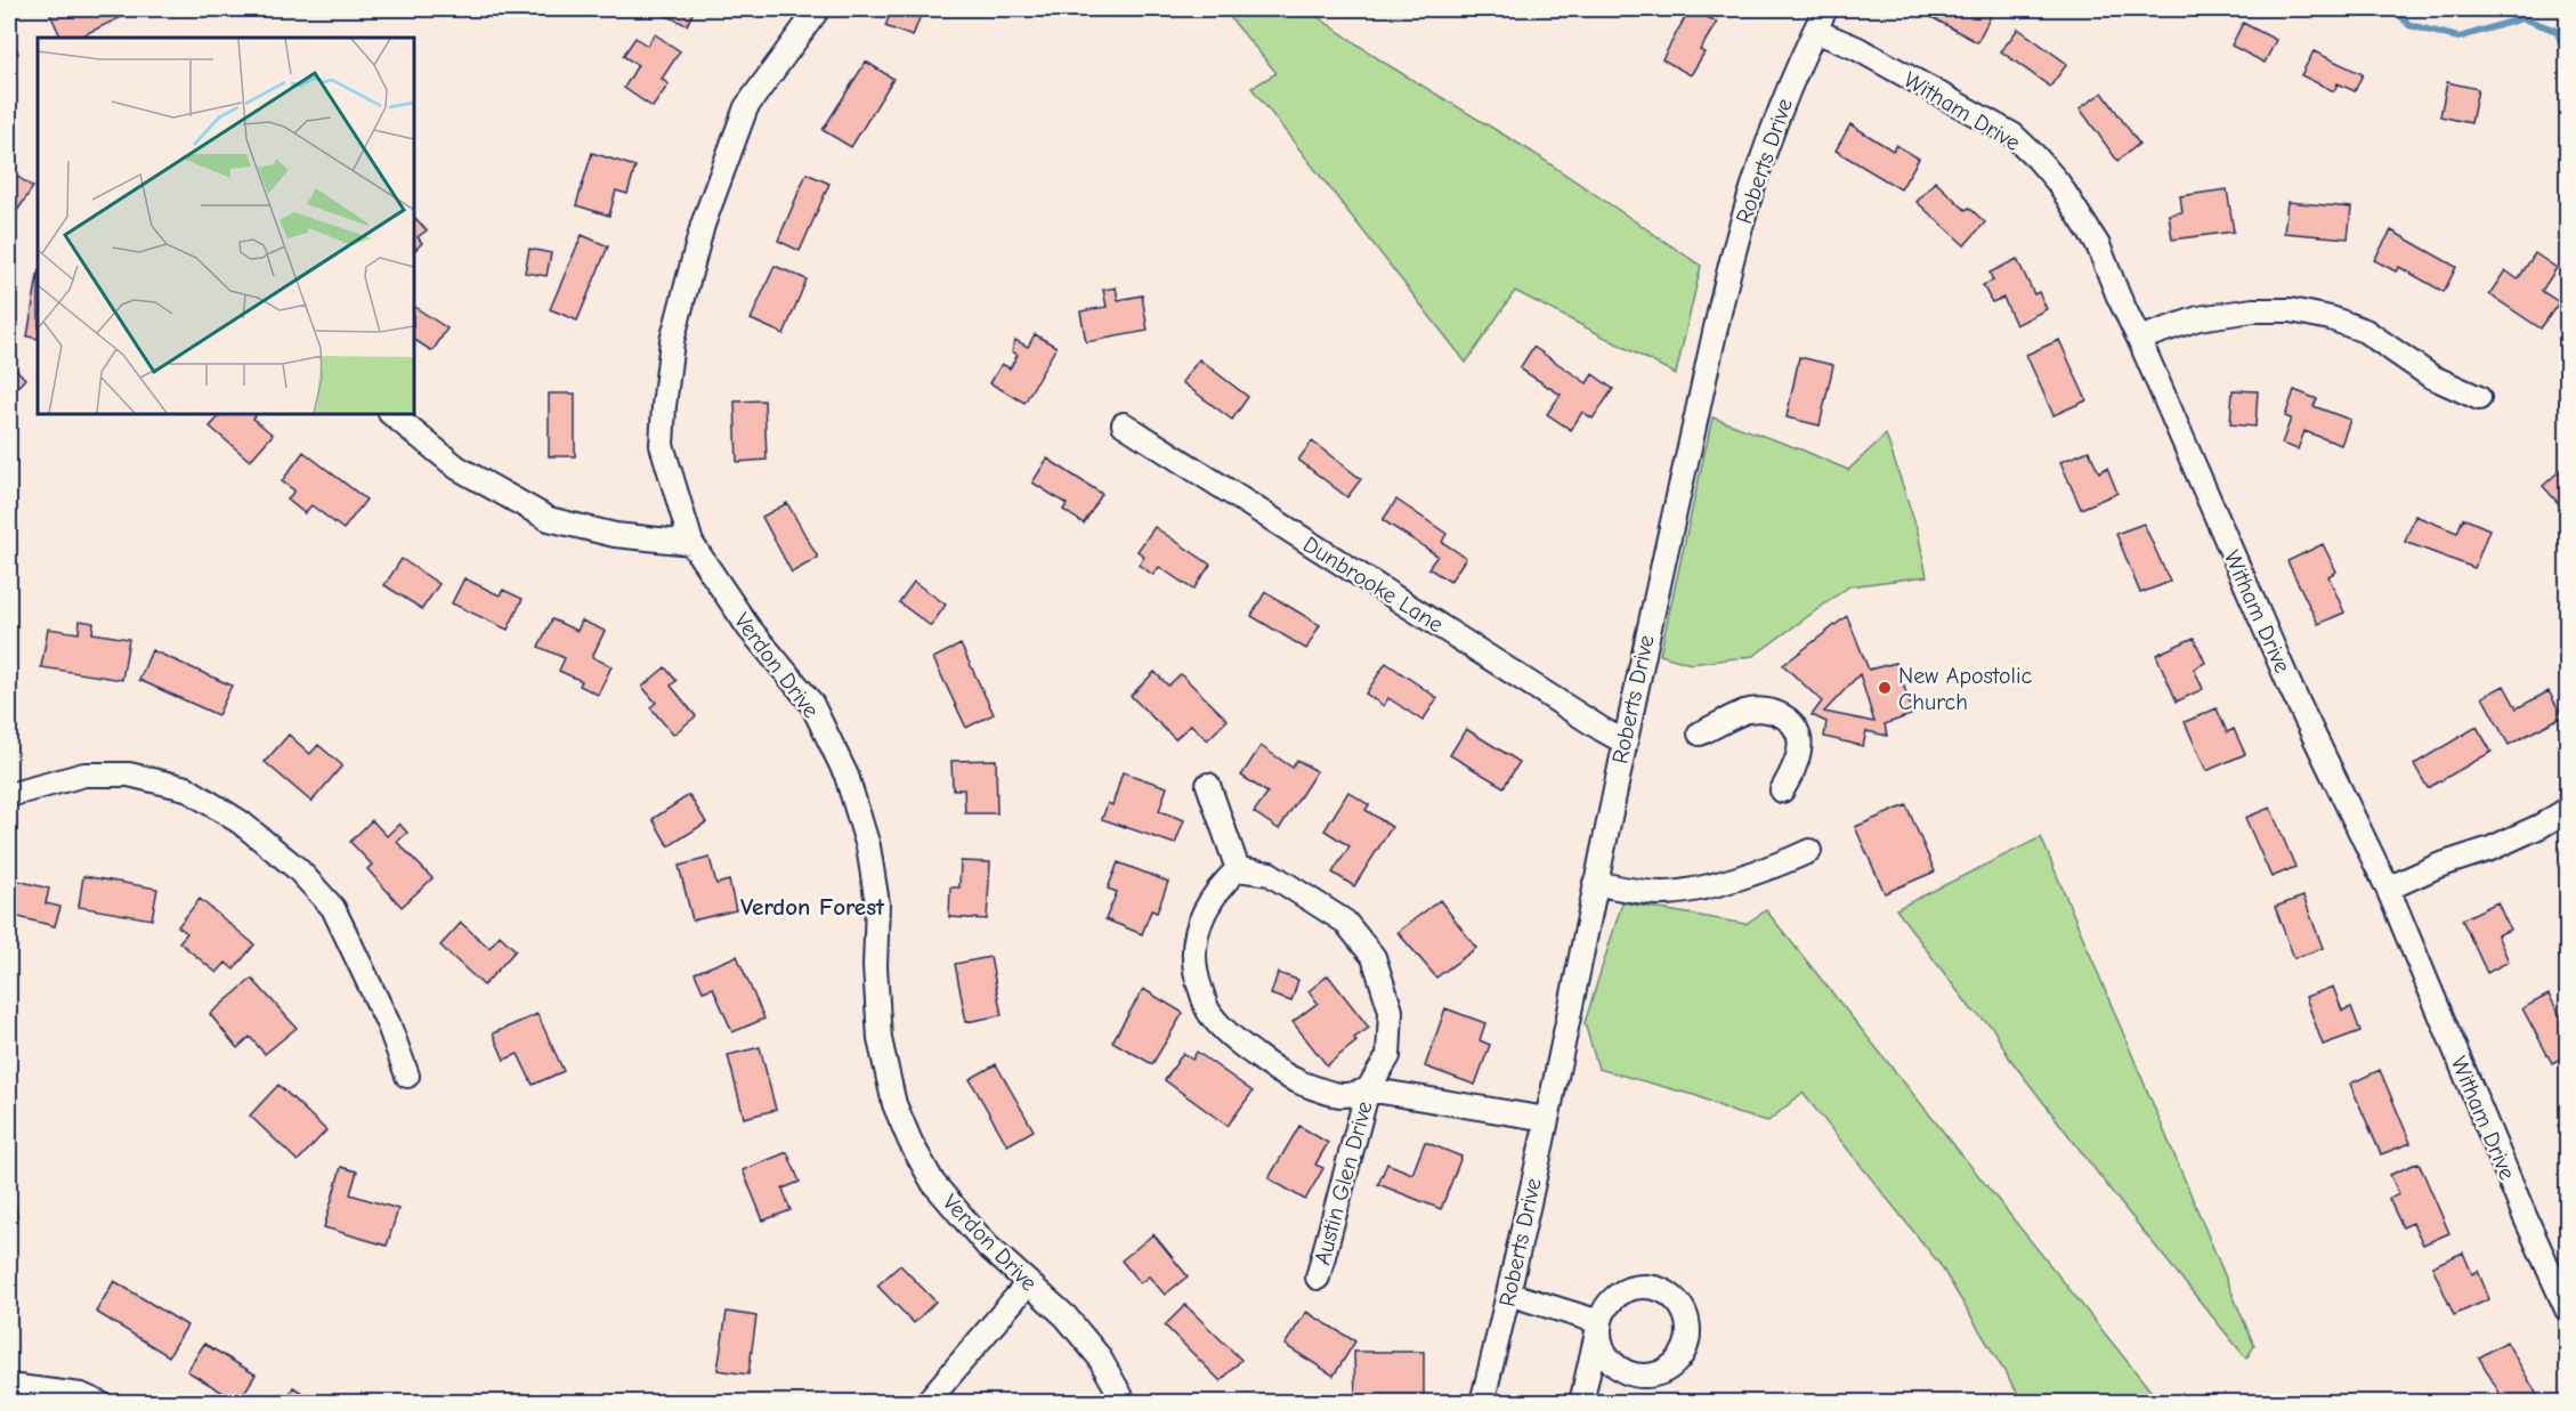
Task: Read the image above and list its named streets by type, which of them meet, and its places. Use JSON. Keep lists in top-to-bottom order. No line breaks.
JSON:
{"streets":{"street":["Witham Drive","Roberts Drive","Dunbrooke Lane","Verdon Drive","Austin Glen Drive"]},"crossings":[["Witham Drive","Roberts Drive"],["Roberts Drive","Dunbrooke Lane"],["Roberts Drive","Austin Glen Drive"]],"districts":["Verdon Forest"],"places":["New Apostolic Church"]}
